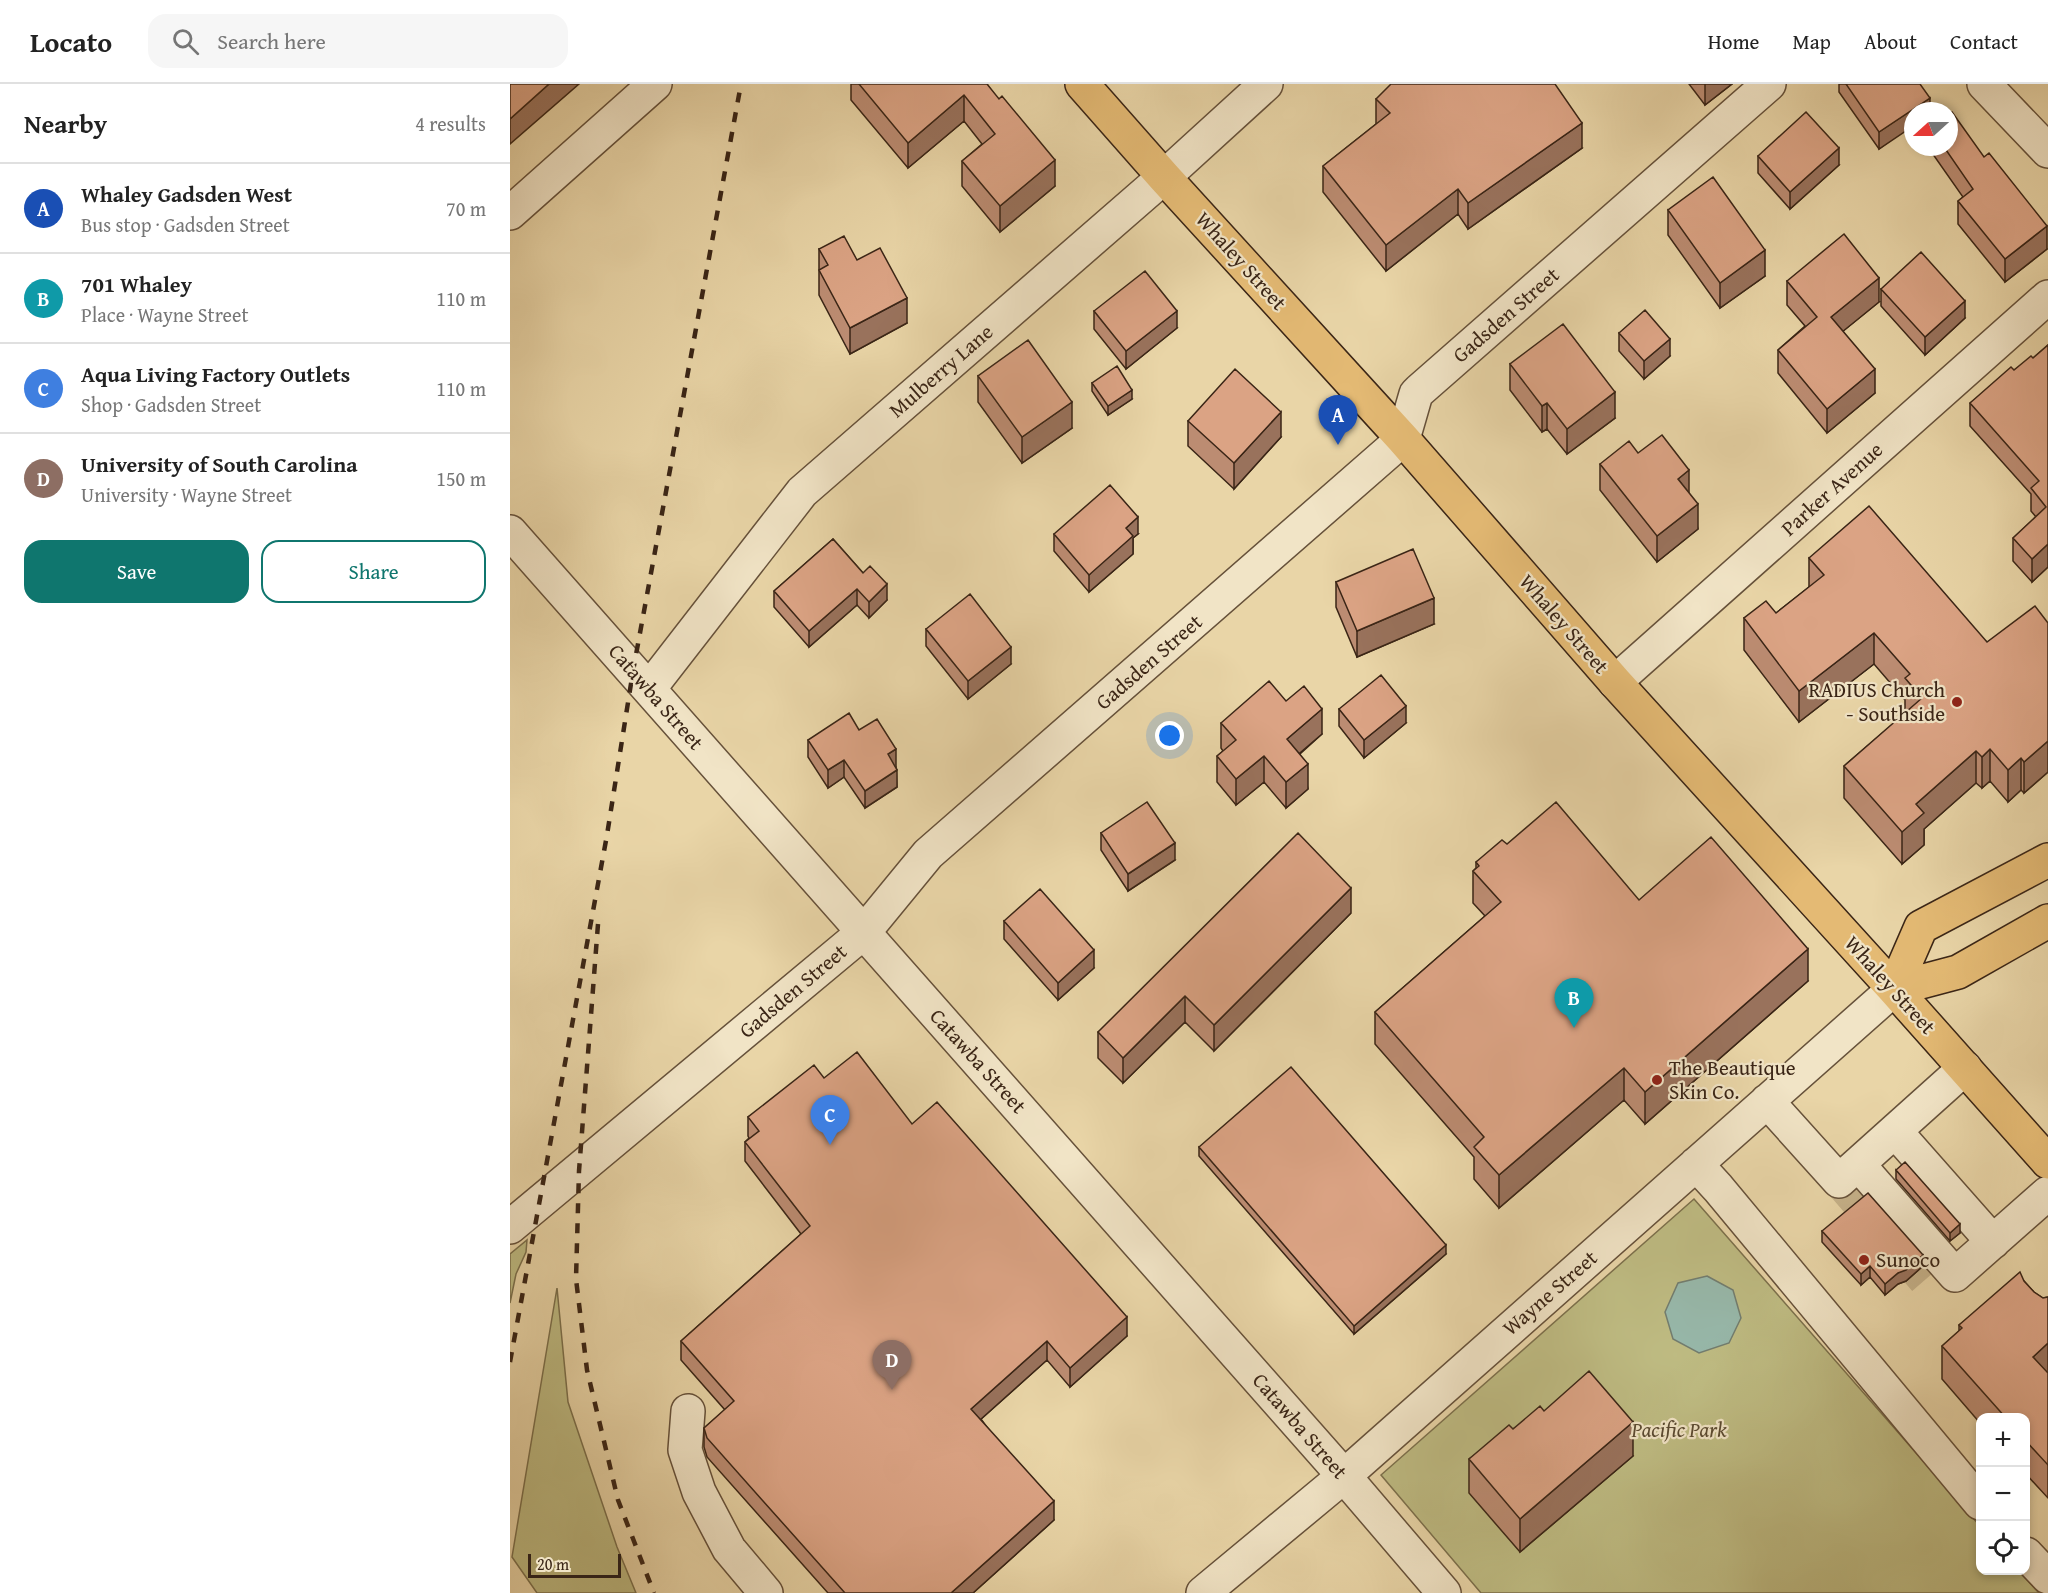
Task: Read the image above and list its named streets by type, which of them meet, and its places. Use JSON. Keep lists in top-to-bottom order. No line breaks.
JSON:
{"streets":{"main road":["Whaley Street","Wayne Street"],"street":["Gadsden Street","Mulberry Lane","Parker Avenue","Catawba Street"]},"crossings":[["Whaley Street","Gadsden Street"],["Whaley Street","Mulberry Lane"],["Whaley Street","Parker Avenue"],["Whaley Street","Wayne Street"],["Gadsden Street","Catawba Street"],["Mulberry Lane","Catawba Street"],["Catawba Street","Wayne Street"]],"parks":["Pacific Park"],"places":["RADIUS Church - Southside","The Beautique Skin Co.","Sunoco"],"scale_bar":"20 m","north":"left","page":{"header":"Locato","search":"Search here","nav":["Home","Map","About","Contact"],"heading":["Nearby","4 results"],"list":[{"mark":"A","name":"Whaley Gadsden West","note":"Bus stop · Gadsden Street","value":"70 m"},{"mark":"B","name":"701 Whaley","note":"Place · Wayne Street","value":"110 m"},{"mark":"C","name":"Aqua Living Factory Outlets","note":"Shop · Gadsden Street","value":"110 m"},{"mark":"D","name":"University of South Carolina","note":"University · Wayne Street","value":"150 m"}],"pins":["A","B","C","D"],"buttons":["Save","Share"],"map_buttons":["+","−"],"scale":"20 m"}}
